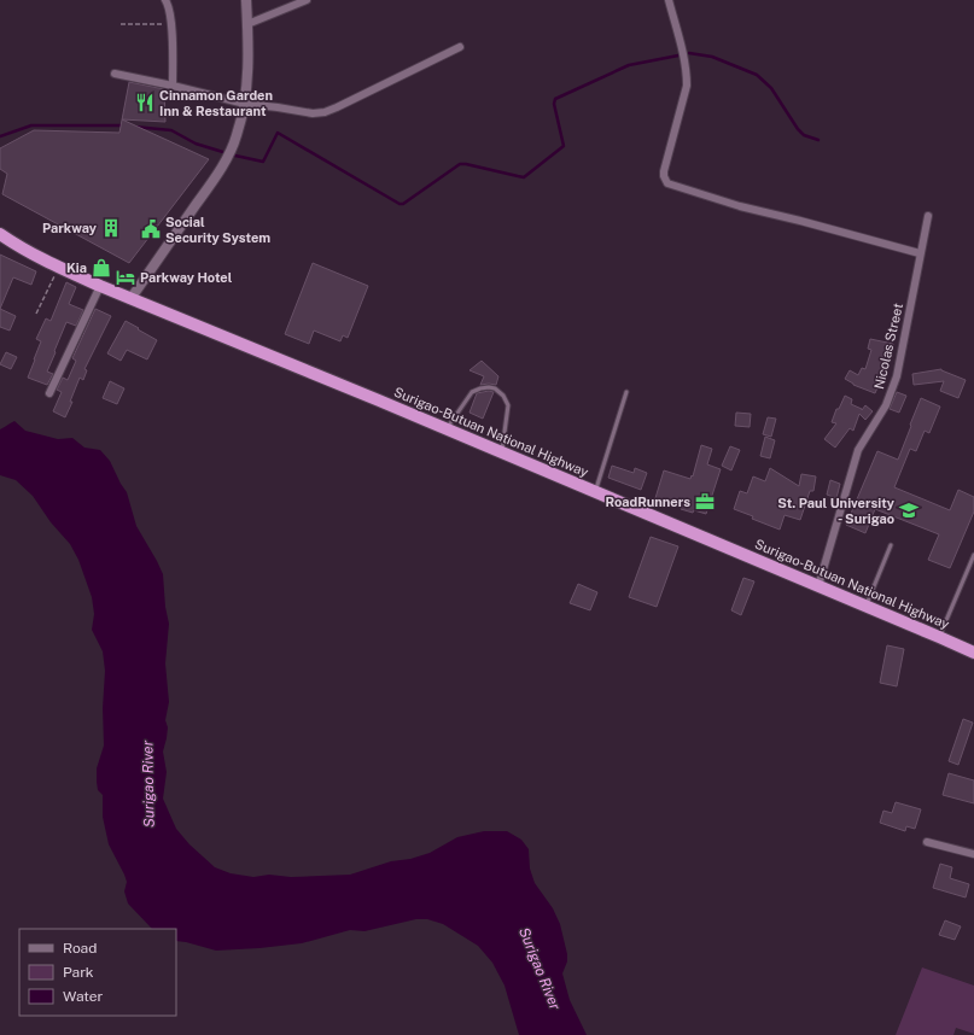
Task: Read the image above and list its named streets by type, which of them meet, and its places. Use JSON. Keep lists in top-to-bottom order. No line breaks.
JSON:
{"streets":{"highway":["Surigao-Butuan National Highway"],"street":["Nicolas Street"]},"crossings":[["Nicolas Street","Surigao-Butuan National Highway"]],"water":["Surigao River"],"places":{"restaurant":["Cinnamon Garden Inn & Restaurant"],"building":["Parkway"],"public building":["Social Security System"],"shop":["Kia"],"hotel":["Parkway Hotel"],"office":["RoadRunners"],"school or university":["St. Paul University - Surigao"]},"legend":["Road","Park","Water"]}
